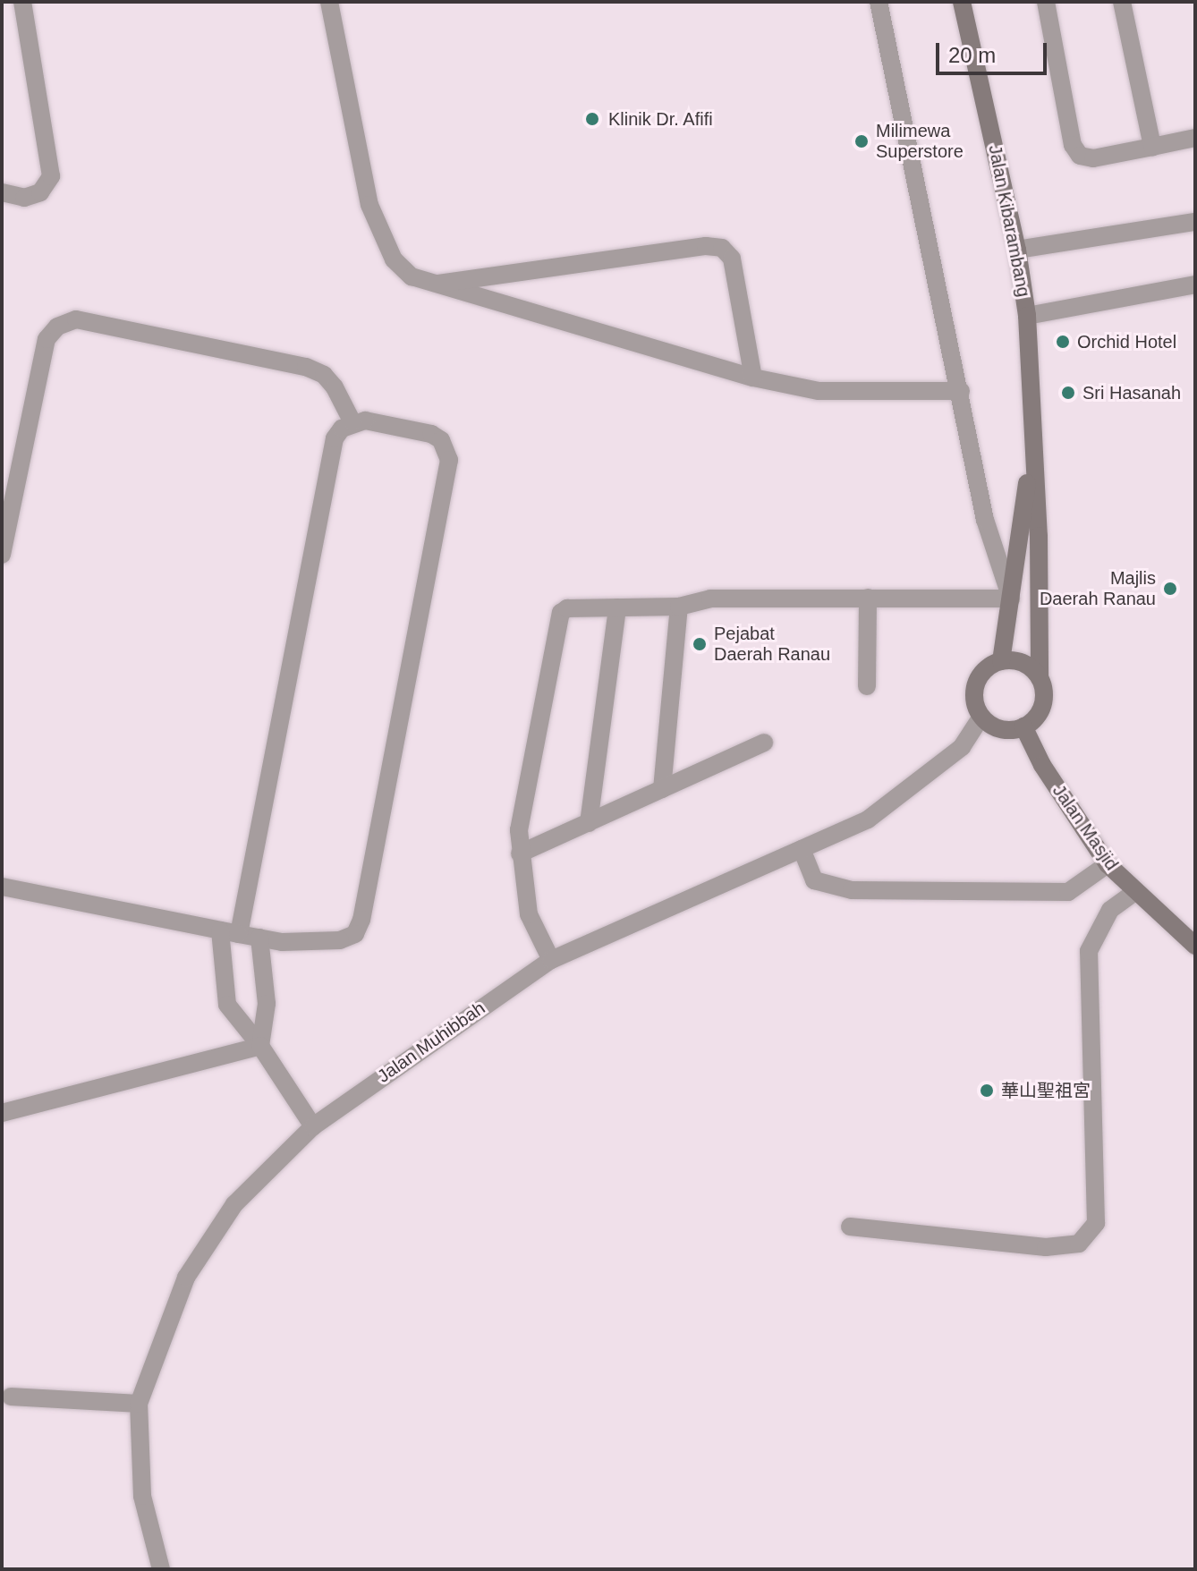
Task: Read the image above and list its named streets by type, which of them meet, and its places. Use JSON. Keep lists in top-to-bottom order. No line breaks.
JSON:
{"streets":{"street":["Jalan Kibarambang","Jalan Masjid","Jalan Muhibbah"]},"crossings":[["Jalan Kibarambang","Jalan Masjid"],["Jalan Kibarambang","Jalan Muhibbah"],["Jalan Masjid","Jalan Muhibbah"]],"places":["Klinik Dr. Afifi","Milimewa Superstore","Orchid Hotel","Sri Hasanah","Majlis Daerah Ranau","Pejabat Daerah Ranau","華山聖祖宮"],"scale_bar":"20 m"}
